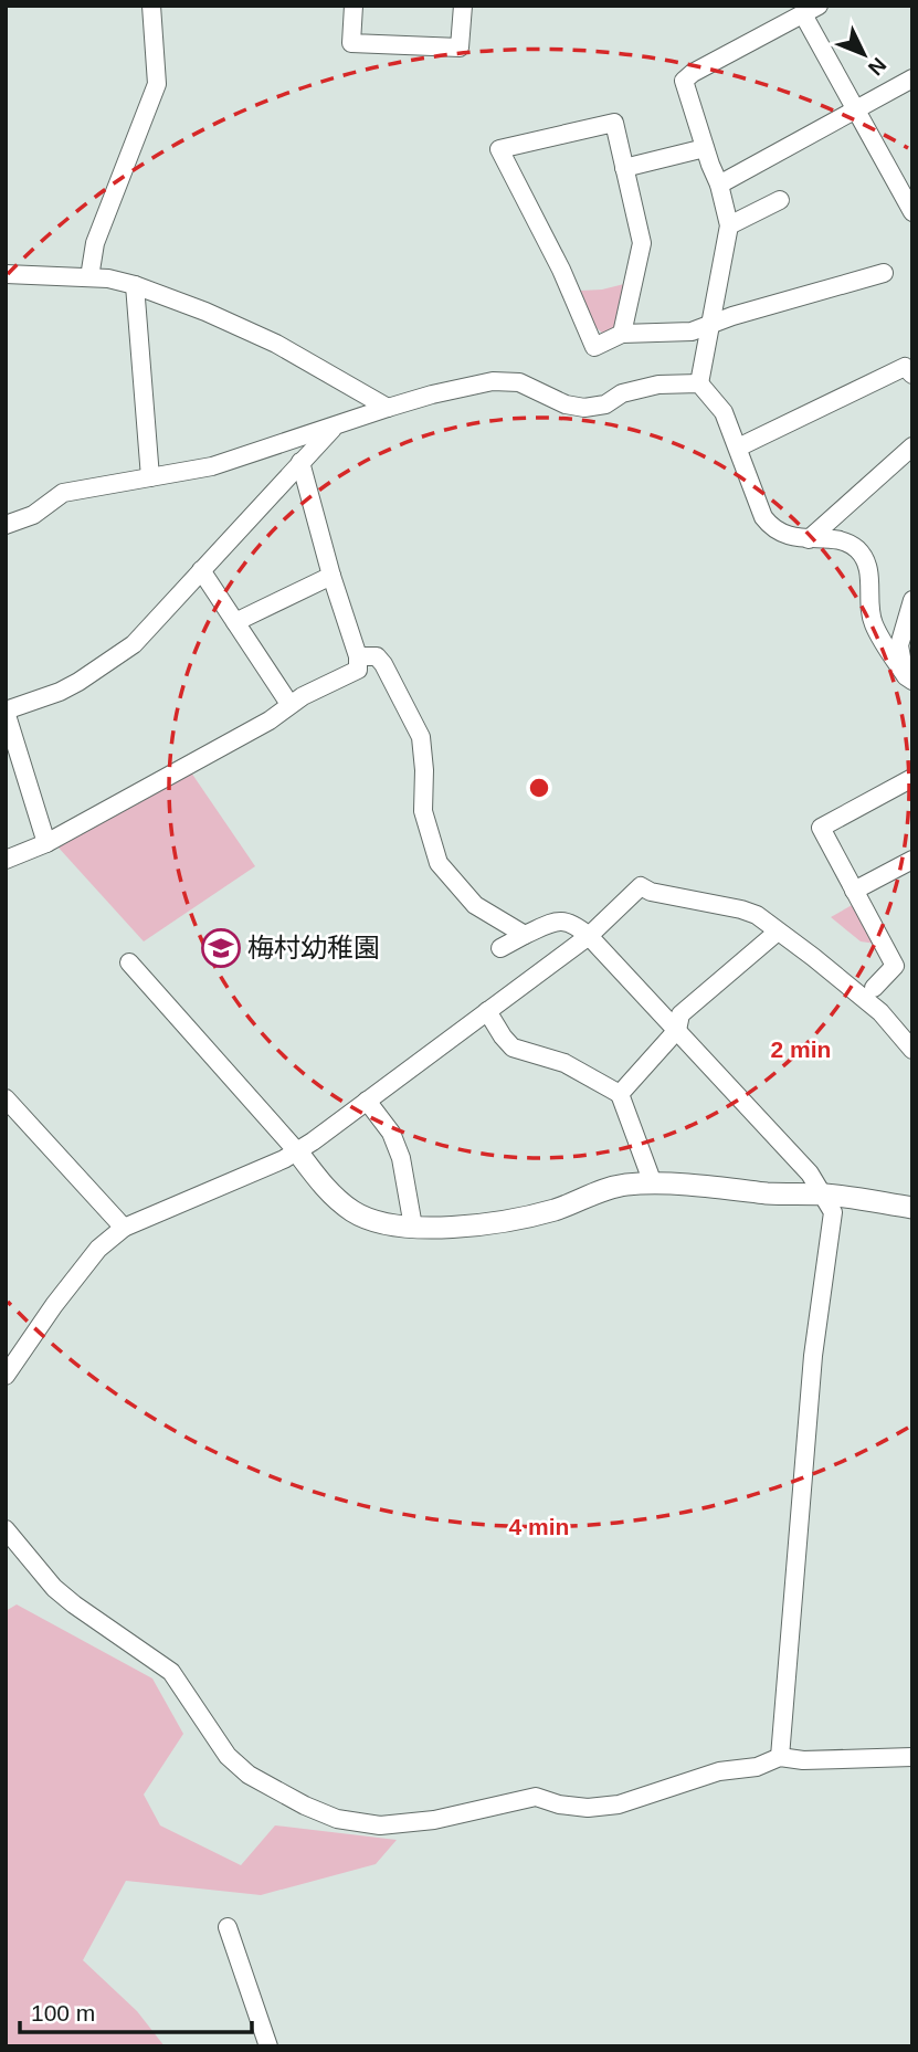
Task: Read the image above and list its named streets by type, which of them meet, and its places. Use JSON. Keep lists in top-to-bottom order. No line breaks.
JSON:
{"places":{"school or university":["梅村幼稚園"]},"scale_bar":"100 m","north":"bottom right","rings":["2 min","4 min"]}
